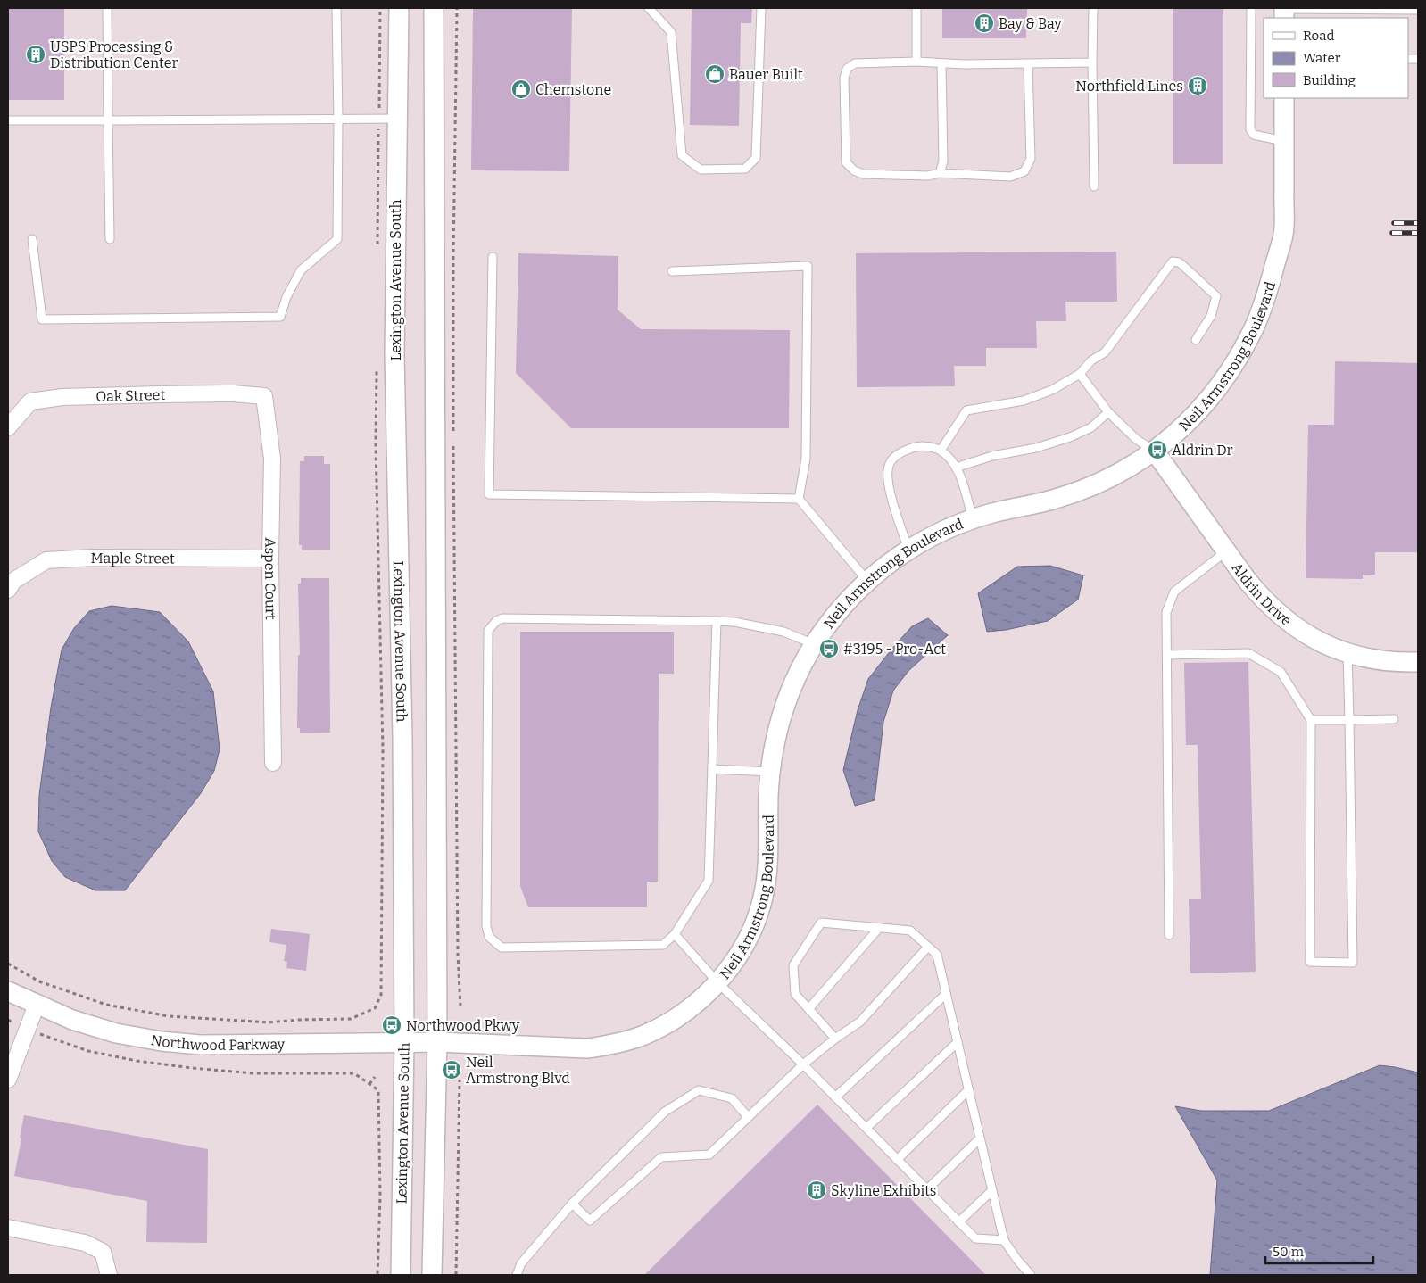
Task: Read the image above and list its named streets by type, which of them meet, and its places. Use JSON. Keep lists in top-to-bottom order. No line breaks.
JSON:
{"streets":{"street":["Lexington Avenue South","Neil Armstrong Boulevard","Oak Street","Maple Street","Aspen Court","Aldrin Drive","Northwood Parkway"]},"crossings":[["Lexington Avenue South","Northwood Parkway"],["Neil Armstrong Boulevard","Aldrin Drive"],["Neil Armstrong Boulevard","Northwood Parkway"],["Oak Street","Aspen Court"],["Maple Street","Aspen Court"]],"places":{"building":["Bay & Bay","USPS Processing & Distribution Center","Northfield Lines","Skyline Exhibits"],"shop":["Bauer Built","Chemstone"],"bus stop":["Aldrin Dr","#3195 - Pro-Act","Northwood Pkwy","Neil Armstrong Blvd"]},"legend":["Road","Water","Building"],"scale_bar":"50 m"}
